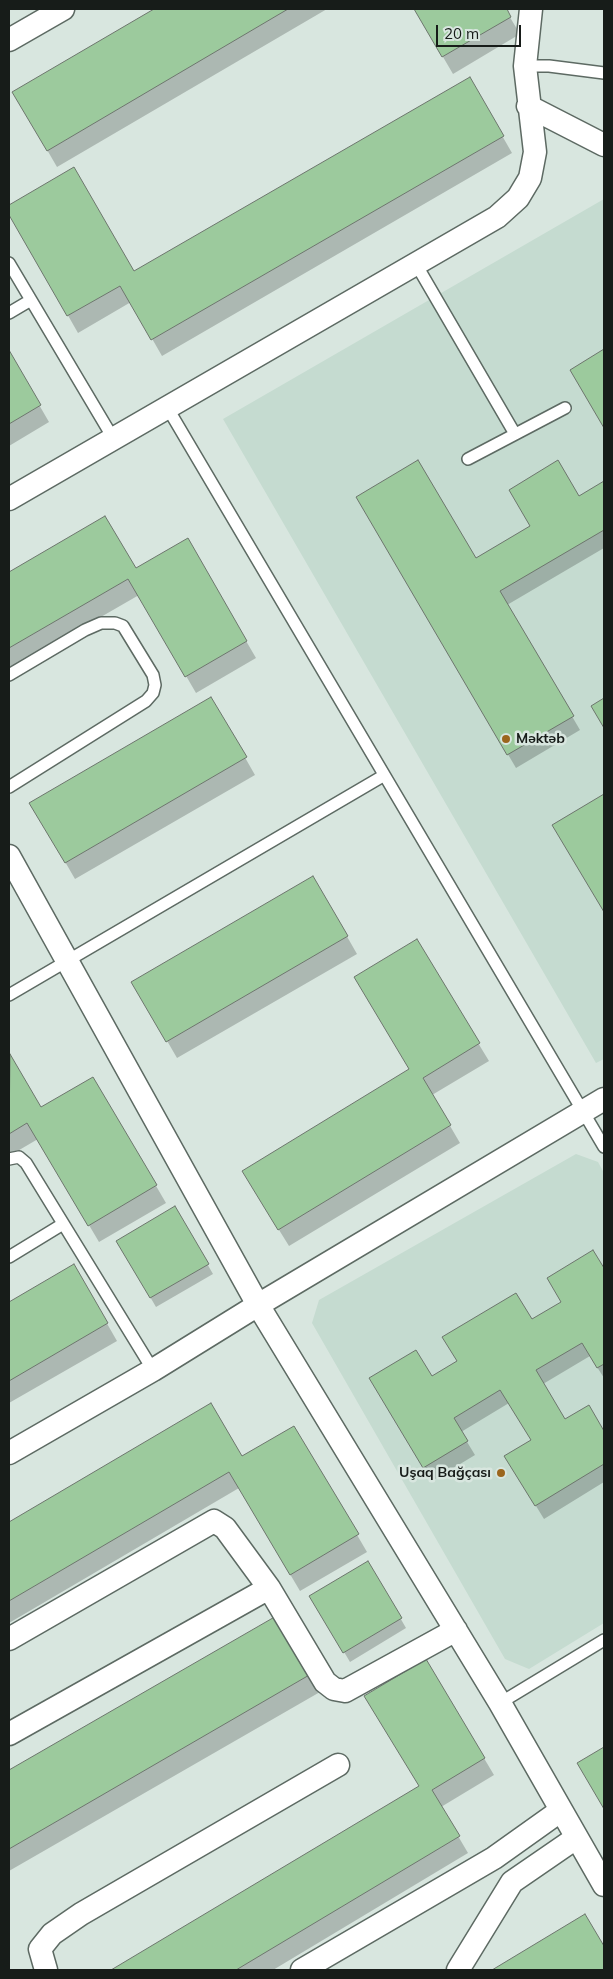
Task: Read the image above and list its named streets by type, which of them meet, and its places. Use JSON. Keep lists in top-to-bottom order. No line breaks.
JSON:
{"places":["Məktəb","Uşaq Bağçası"],"scale_bar":"20 m"}
